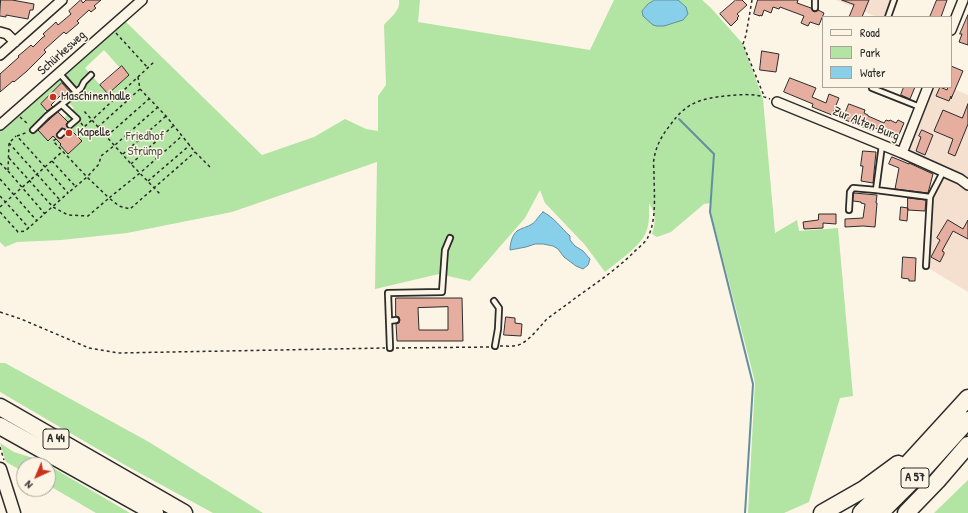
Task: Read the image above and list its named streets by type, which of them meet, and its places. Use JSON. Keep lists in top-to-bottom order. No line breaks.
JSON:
{"streets":{"highway":["A 44","A 57"],"street":["Schürkesweg","Zur Alten Burg"]},"parks":["Friedhof Strümp"],"places":["Maschinenhalle","Kapelle"],"legend":["Road","Park","Water"],"north":"bottom left"}
